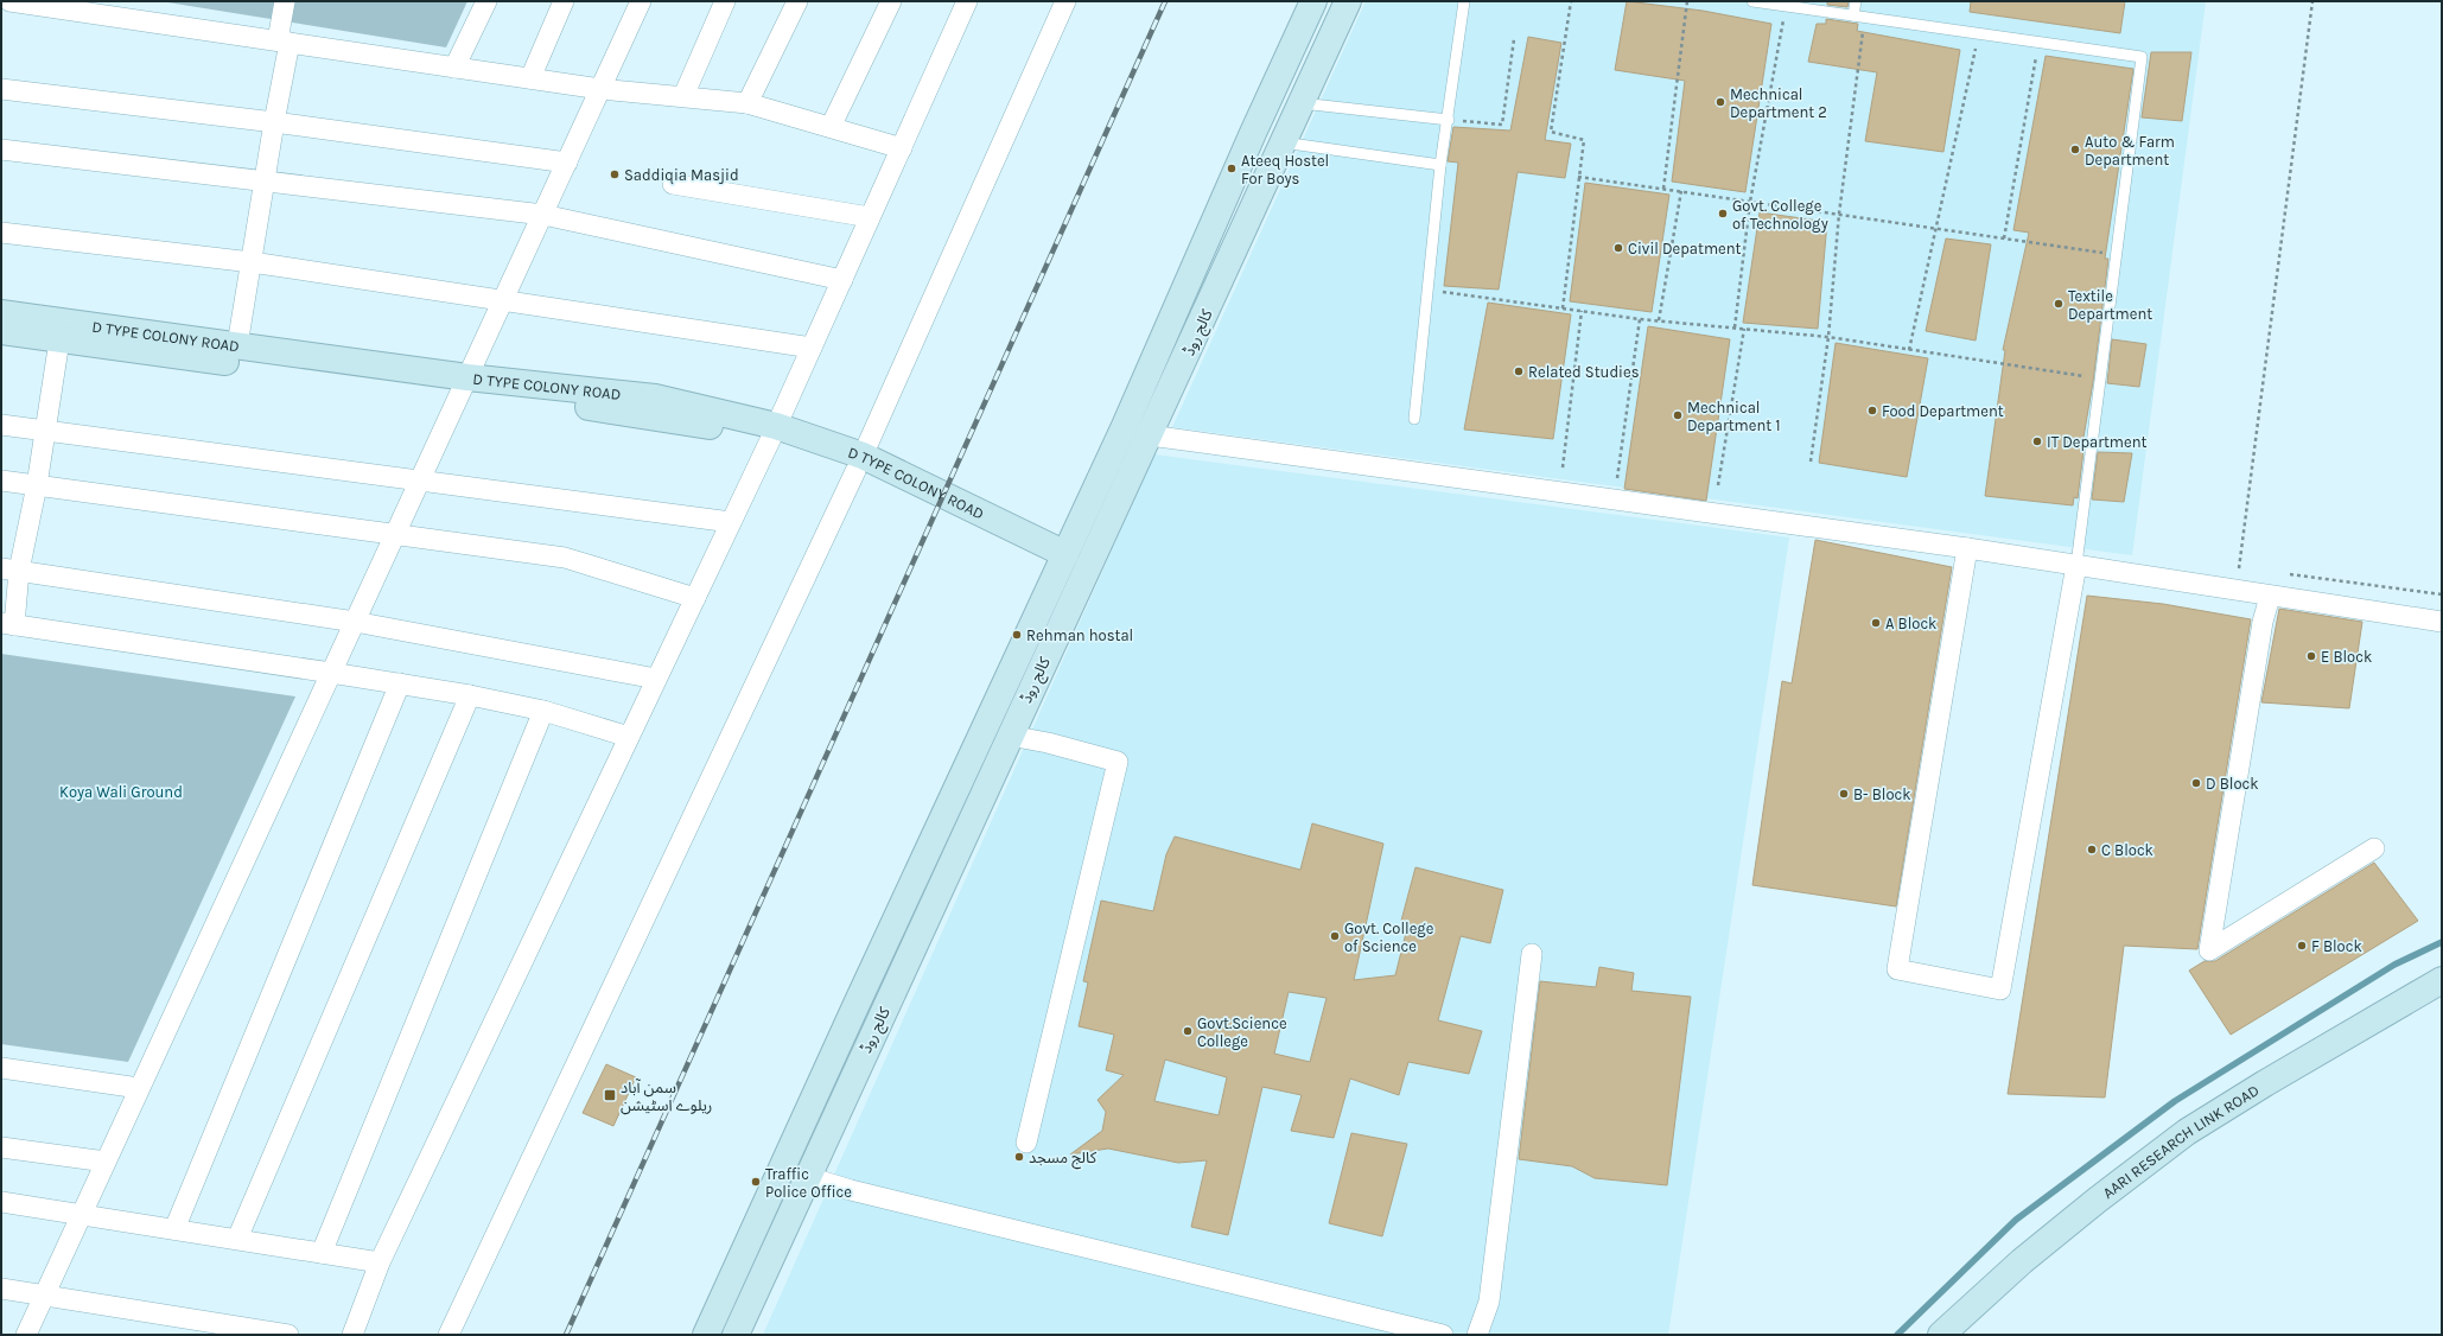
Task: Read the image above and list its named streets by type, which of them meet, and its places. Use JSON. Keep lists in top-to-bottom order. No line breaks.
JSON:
{"streets":{"main road":["کالج روڈ","D TYPE COLONY ROAD","AARI RESEARCH LINK ROAD"]},"crossings":[["کالج روڈ","D TYPE COLONY ROAD"]],"parks":["Koya Wali Ground"],"places":{"other":["Mechnical Department 2","Auto & Farm Department","Ateeq Hostel For Boys","Saddiqia Masjid","Govt. College of Technology","Civil Depatment","Textile Department","Related Studies","Food Department","Mechnical Department 1","IT Department","A Block","Rehman hostal","E Block","D Block","B- Block","C Block","Govt. College of Science","F Block","Govt.Science College","کالج مسجد","Traffic Police Office"],"transit":["سمن آباد ریلوے اسٹیشن"]}}
